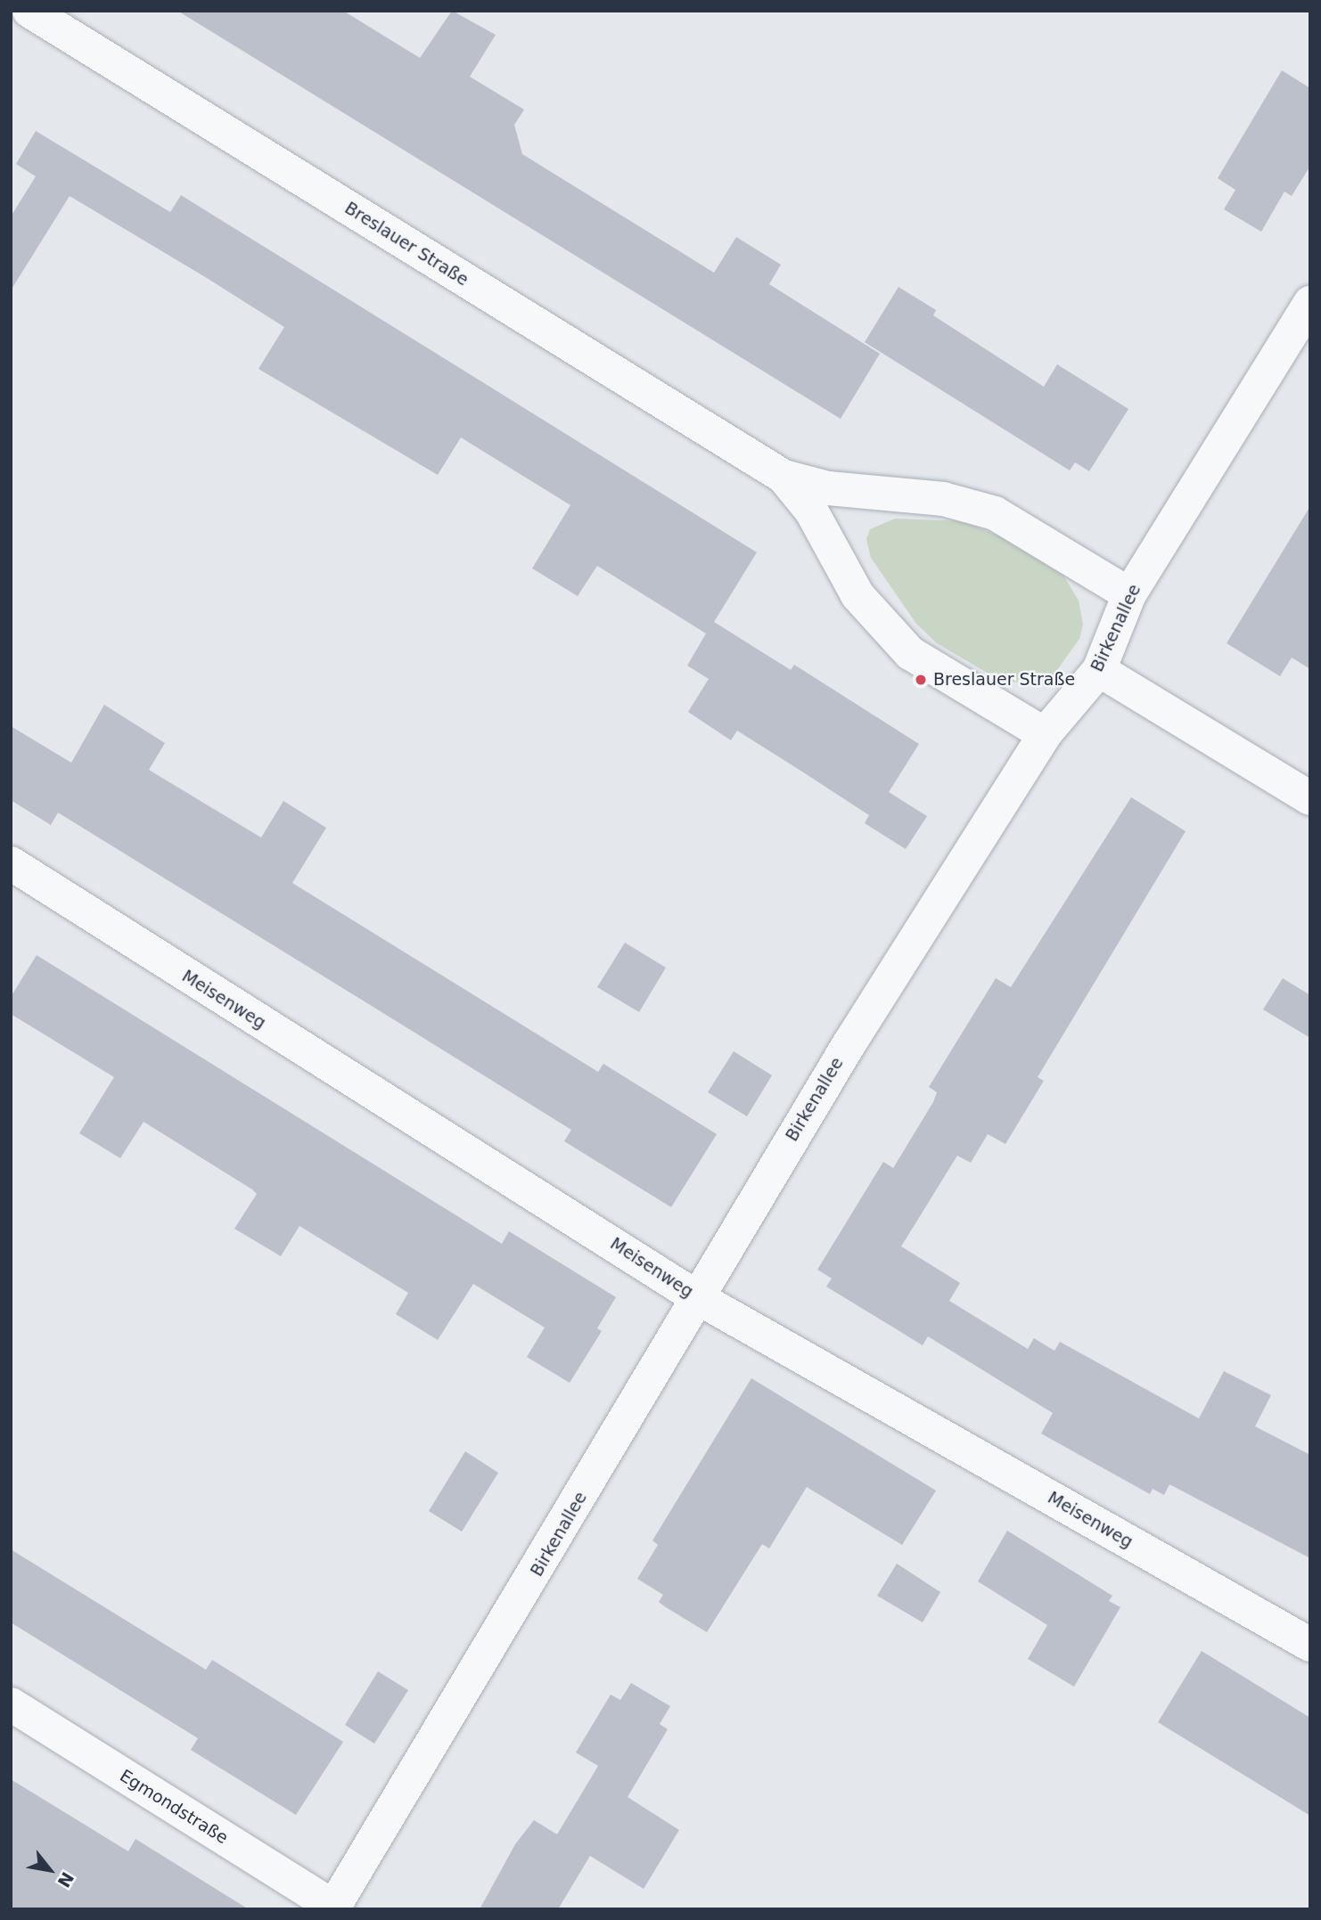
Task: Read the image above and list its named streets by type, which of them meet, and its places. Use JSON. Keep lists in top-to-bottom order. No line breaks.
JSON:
{"streets":{"street":["Breslauer Straße","Birkenallee","Meisenweg","Egmondstraße"]},"crossings":[["Breslauer Straße","Birkenallee"],["Birkenallee","Meisenweg"],["Birkenallee","Egmondstraße"]],"places":["Breslauer Straße"],"north":"bottom right"}
